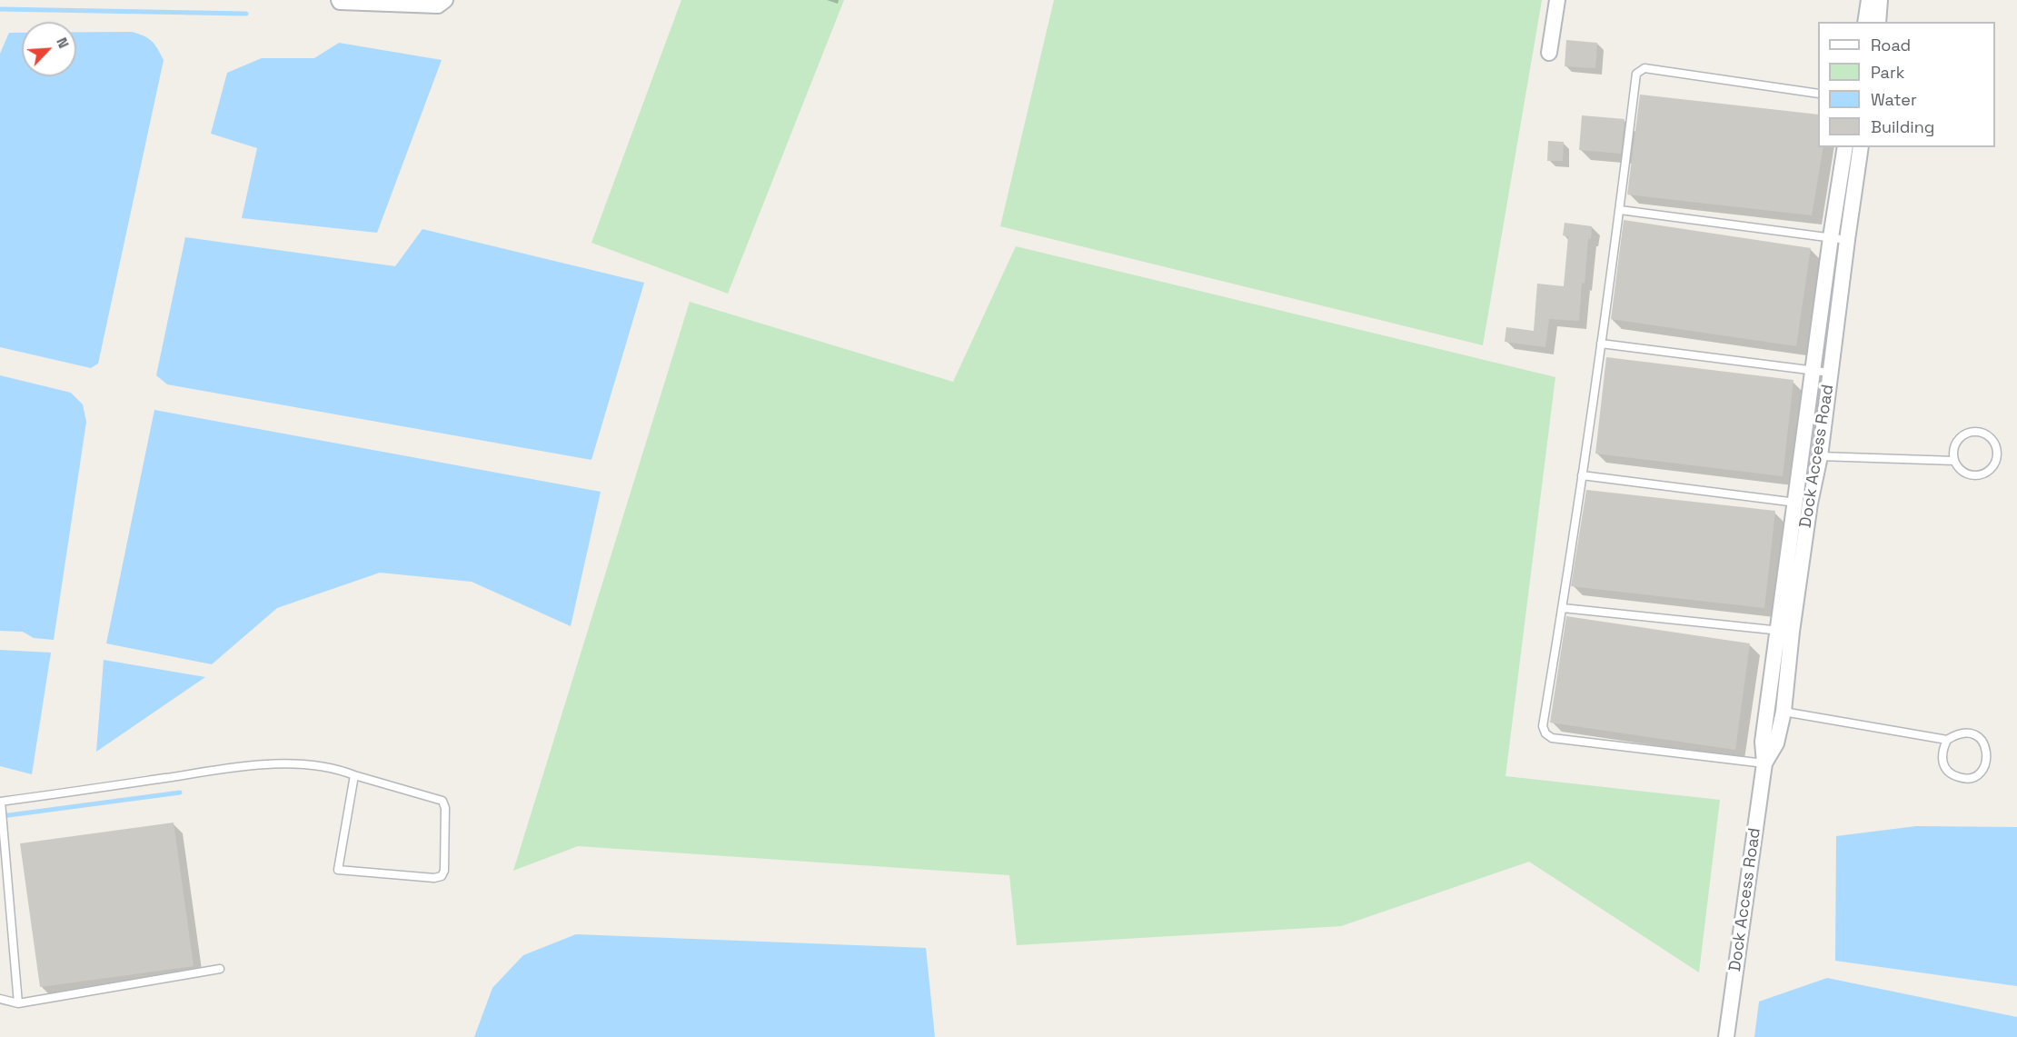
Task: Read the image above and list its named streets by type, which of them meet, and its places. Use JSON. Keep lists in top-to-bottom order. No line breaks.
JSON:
{"streets":{"street":["Dock Access Road"]},"legend":["Road","Park","Water","Building"],"north":"top right"}
